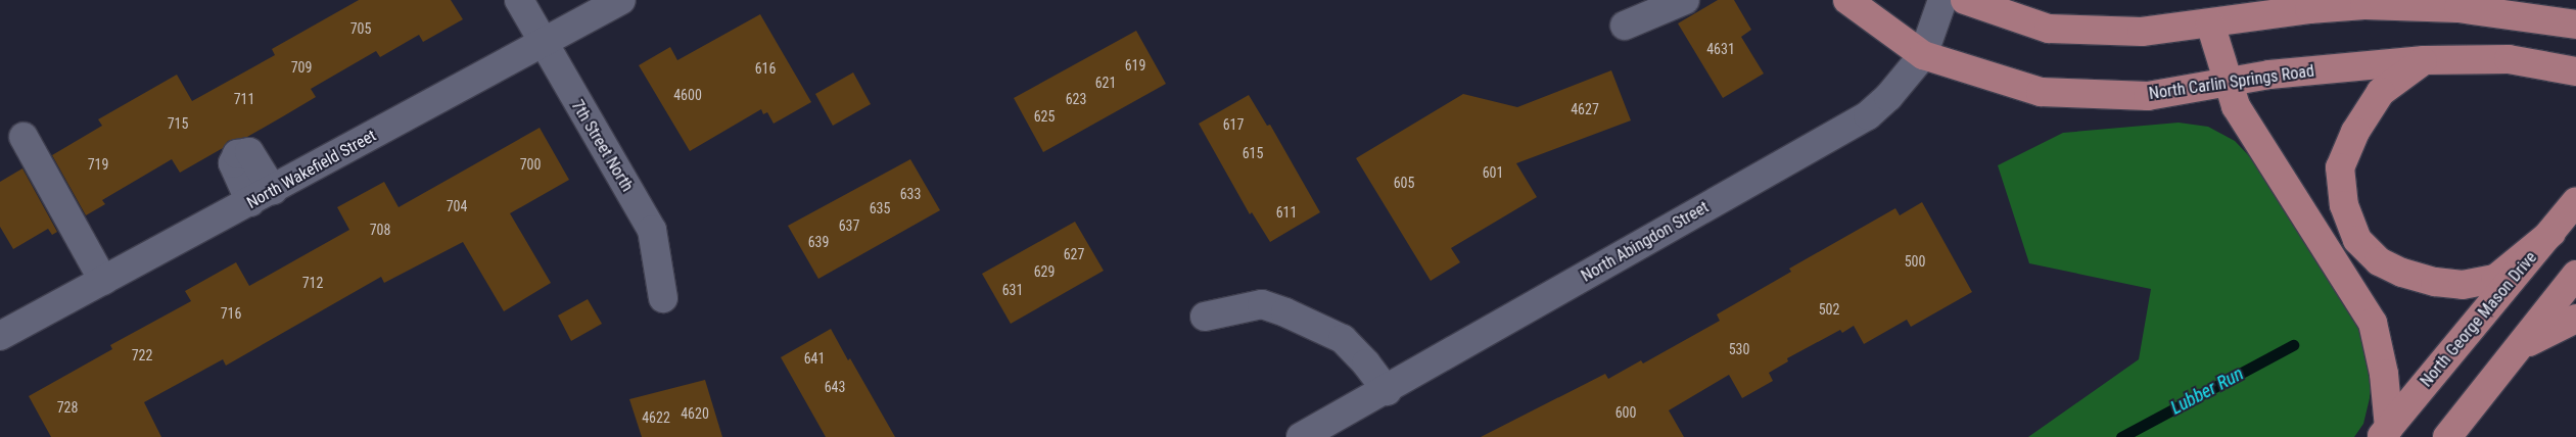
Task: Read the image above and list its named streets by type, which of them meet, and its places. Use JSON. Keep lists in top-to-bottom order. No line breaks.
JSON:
{"streets":{"main road":["North Carlin Springs Road","North George Mason Drive"],"street":["7th Street North","North Wakefield Street","North Abingdon Street"]},"crossings":[["North Carlin Springs Road","North Abingdon Street"],["7th Street North","North Wakefield Street"]],"water":["Lubber Run"],"house_numbers":["705","4631","619","709","616","621","4600","711","623","4627","625","715","617","615","719","700","601","605","633","704","635","611","637","708","639","627","500","629","712","631","502","716","530","722","641","643","728","600","4620","4622"]}
